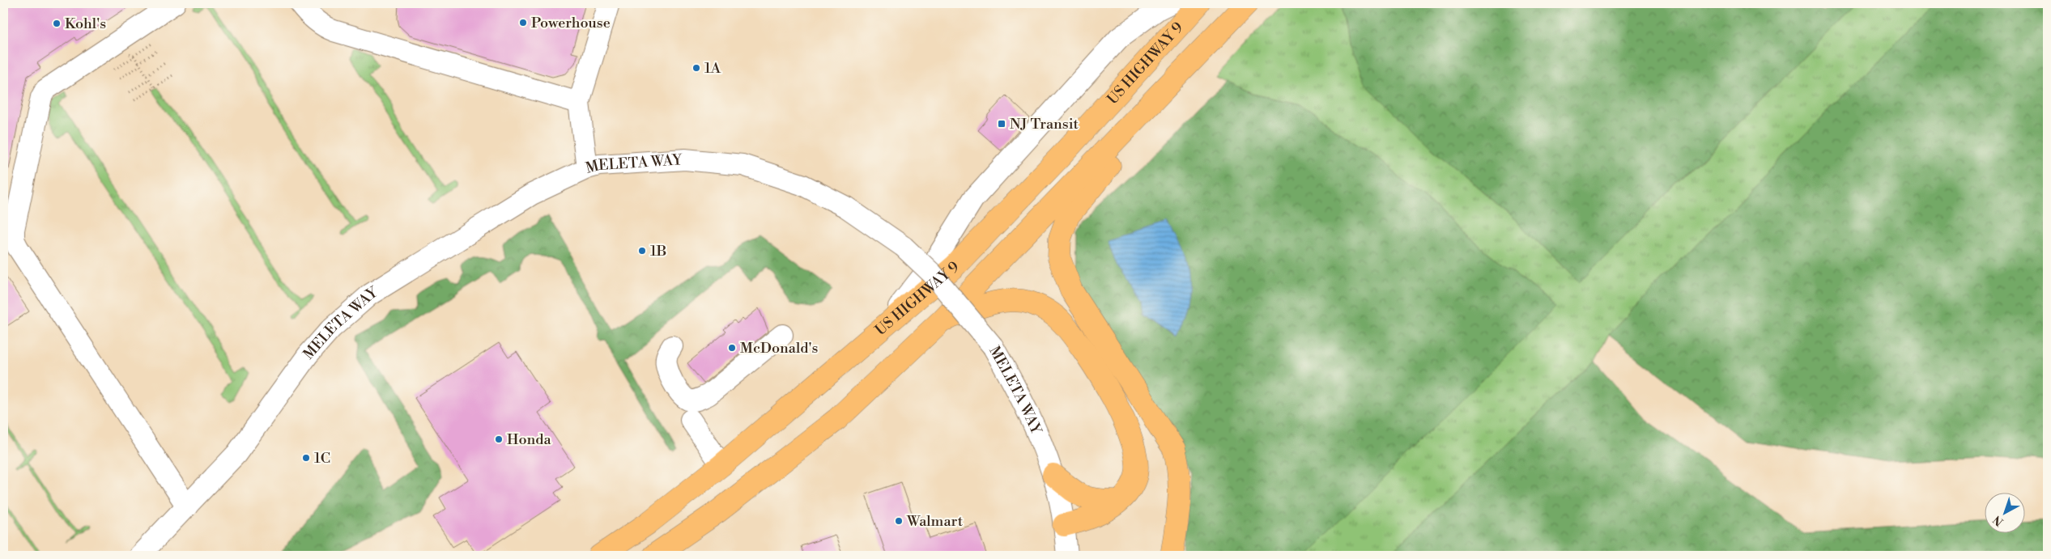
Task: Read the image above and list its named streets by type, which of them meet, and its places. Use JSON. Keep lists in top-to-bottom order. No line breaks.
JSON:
{"streets":{"highway":["US HIGHWAY 9"],"street":["MELETA WAY"]},"places":{"other":["Powerhouse","Kohl's","1A","1B","McDonald's","Honda","1C","Walmart"],"transit":["NJ Transit"]},"north":"bottom left"}
